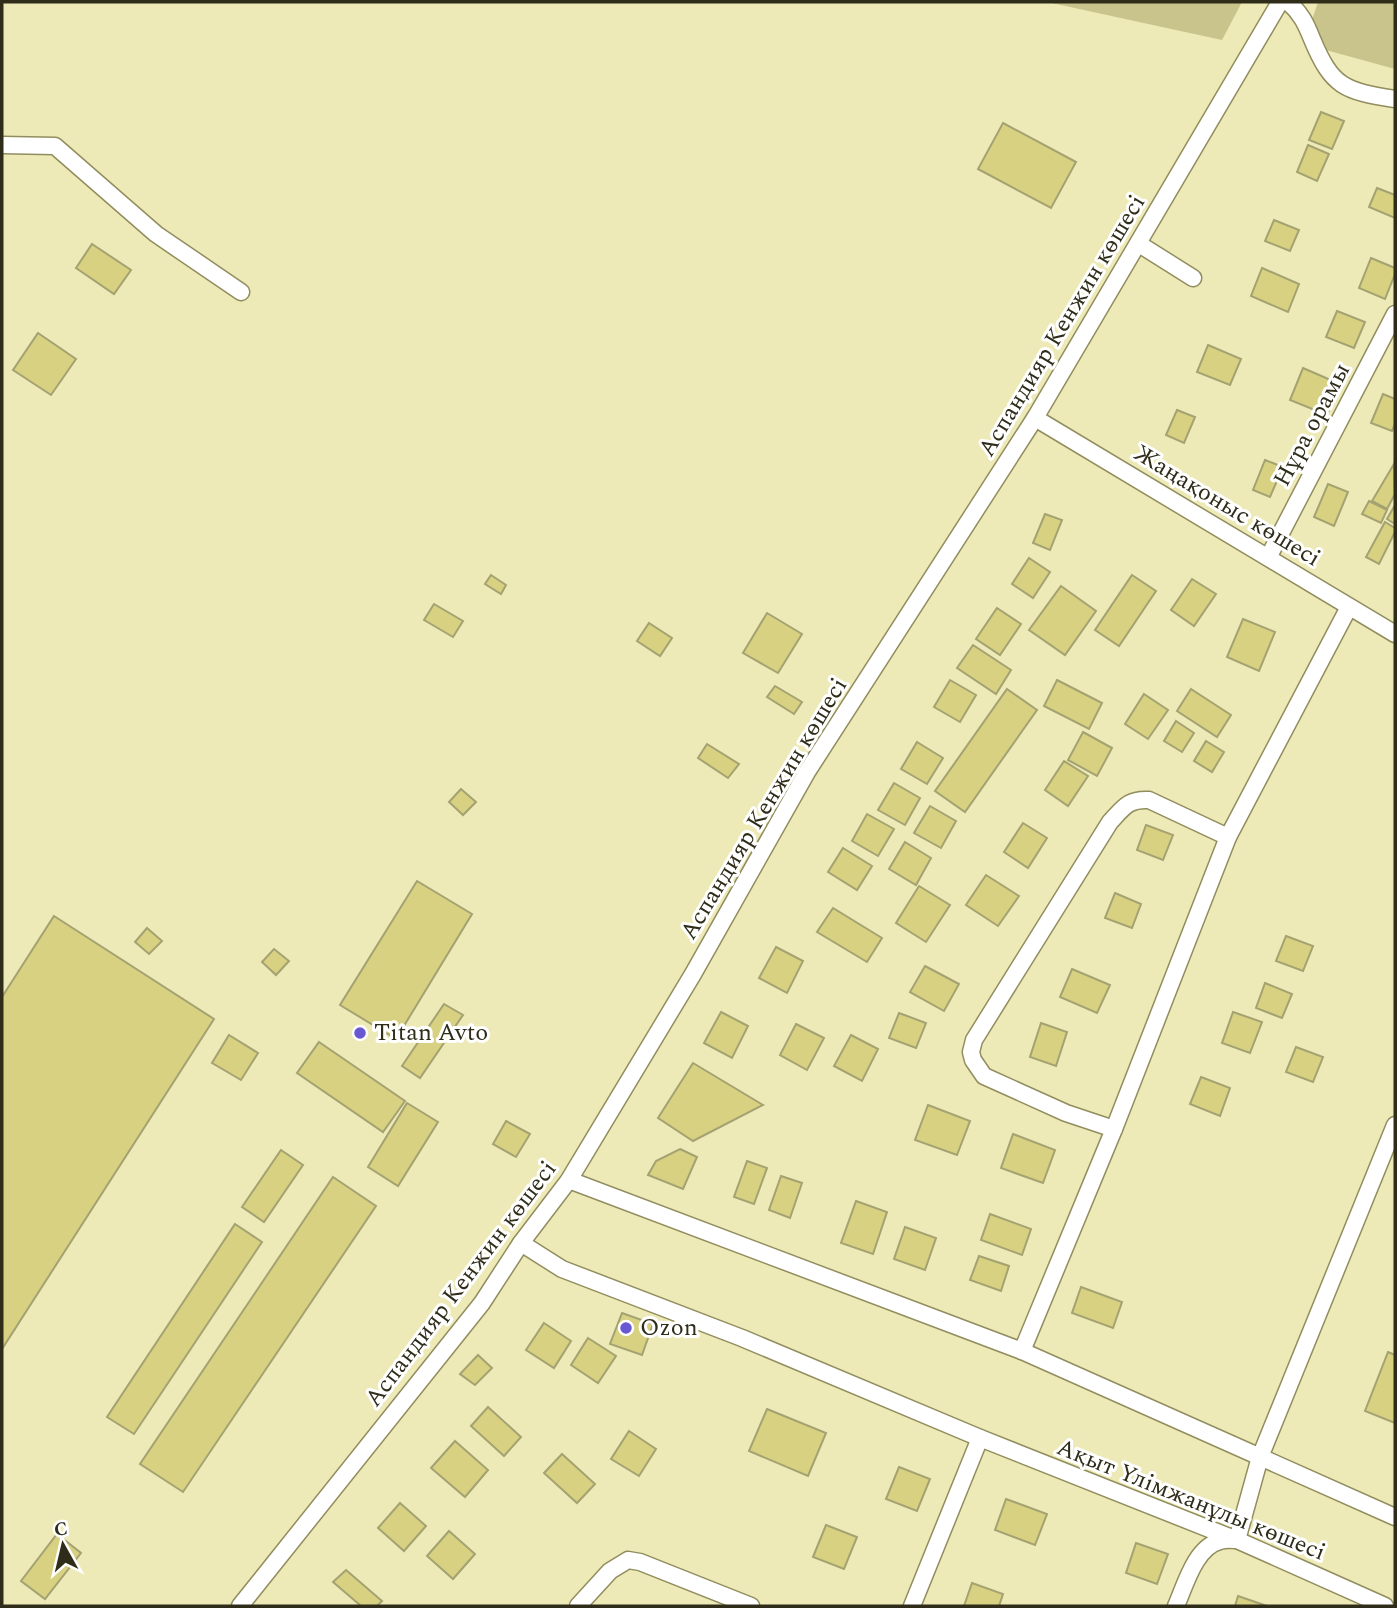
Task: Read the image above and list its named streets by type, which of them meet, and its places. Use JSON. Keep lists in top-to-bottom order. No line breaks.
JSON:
{"streets":{"street":["Аспандияр Кенжин көшесі","Нұра орамы","Жаңақоныс көшесі","Ақыт Үлімжанұлы көшесі"]},"crossings":[["Аспандияр Кенжин көшесі","Жаңақоныс көшесі"],["Аспандияр Кенжин көшесі","Ақыт Үлімжанұлы көшесі"],["Нұра орамы","Жаңақоныс көшесі"]],"places":["Titan Avto","Ozon"],"north":"top"}
